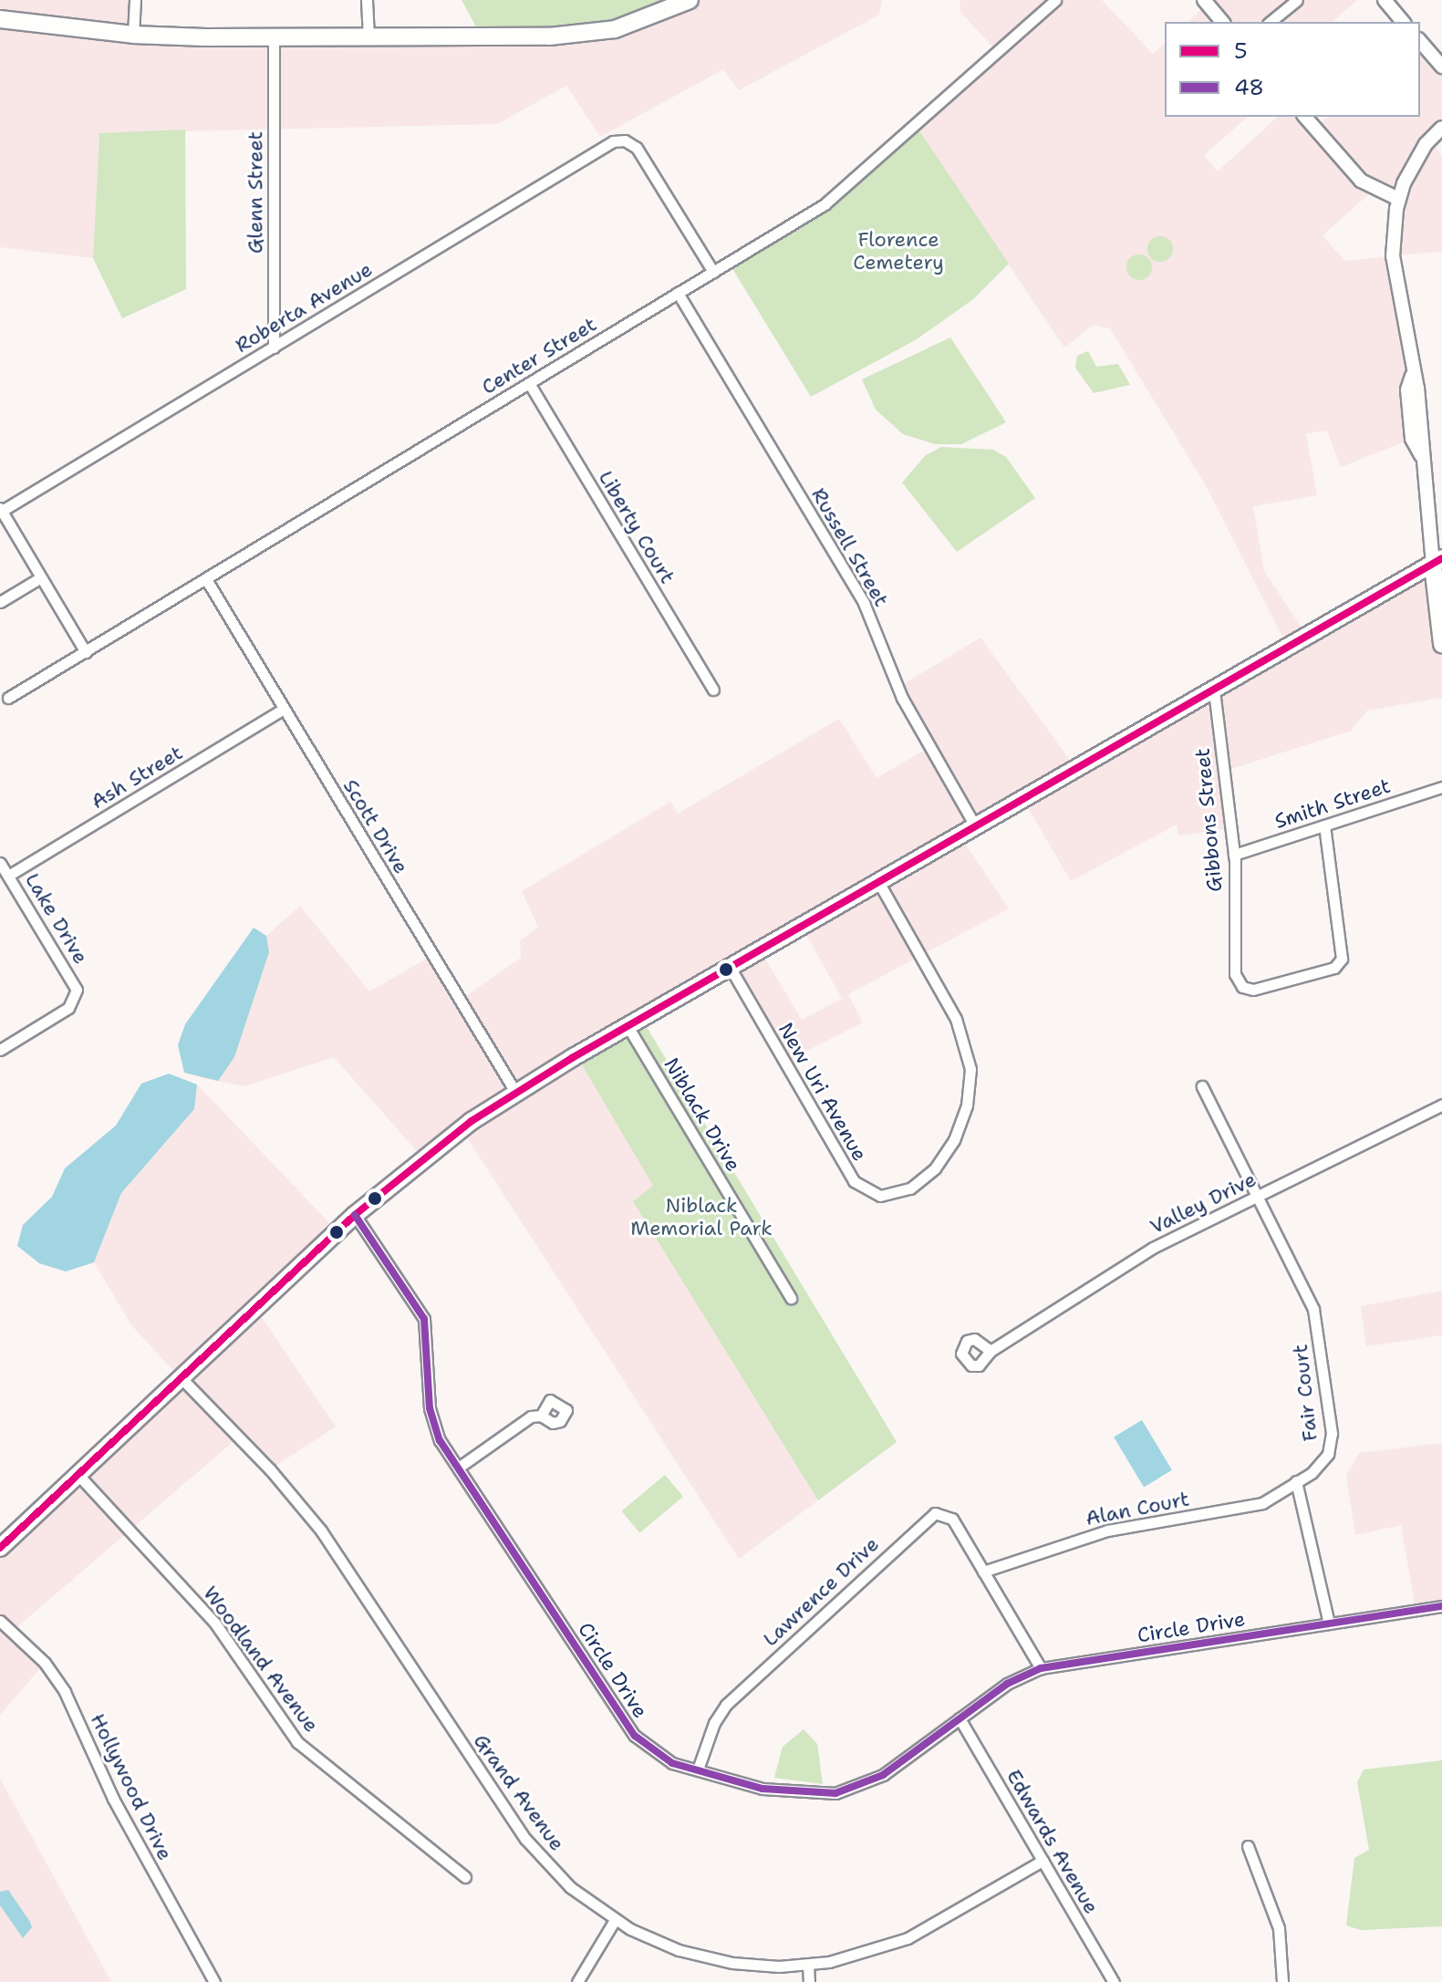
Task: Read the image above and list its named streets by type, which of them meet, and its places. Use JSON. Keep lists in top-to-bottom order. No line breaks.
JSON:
{"streets":{"street":["Glenn Street","Roberta Avenue","Center Street","Liberty Court","Russell Street","Ash Street","Smith Street","Gibbons Street","Scott Drive","Lake Drive","New Uri Avenue","Niblack Drive","Valley Drive","Fair Court","Alan Court","Lawrence Drive","Circle Drive","Woodland Avenue","Hollywood Drive","Grand Avenue","Edwards Avenue"]},"crossings":[["Glenn Street","Roberta Avenue"],["Roberta Avenue","Center Street"],["Center Street","Liberty Court"],["Center Street","Russell Street"],["Center Street","Scott Drive"],["Ash Street","Scott Drive"],["Ash Street","Lake Drive"],["Smith Street","Gibbons Street"],["Valley Drive","Fair Court"],["Fair Court","Alan Court"],["Alan Court","Lawrence Drive"],["Lawrence Drive","Circle Drive"],["Circle Drive","Edwards Avenue"],["Grand Avenue","Edwards Avenue"]],"parks":["Florence Cemetery","Niblack Memorial Park"],"lines":["transit line 5","transit line 48"],"legend":["5","48"]}
